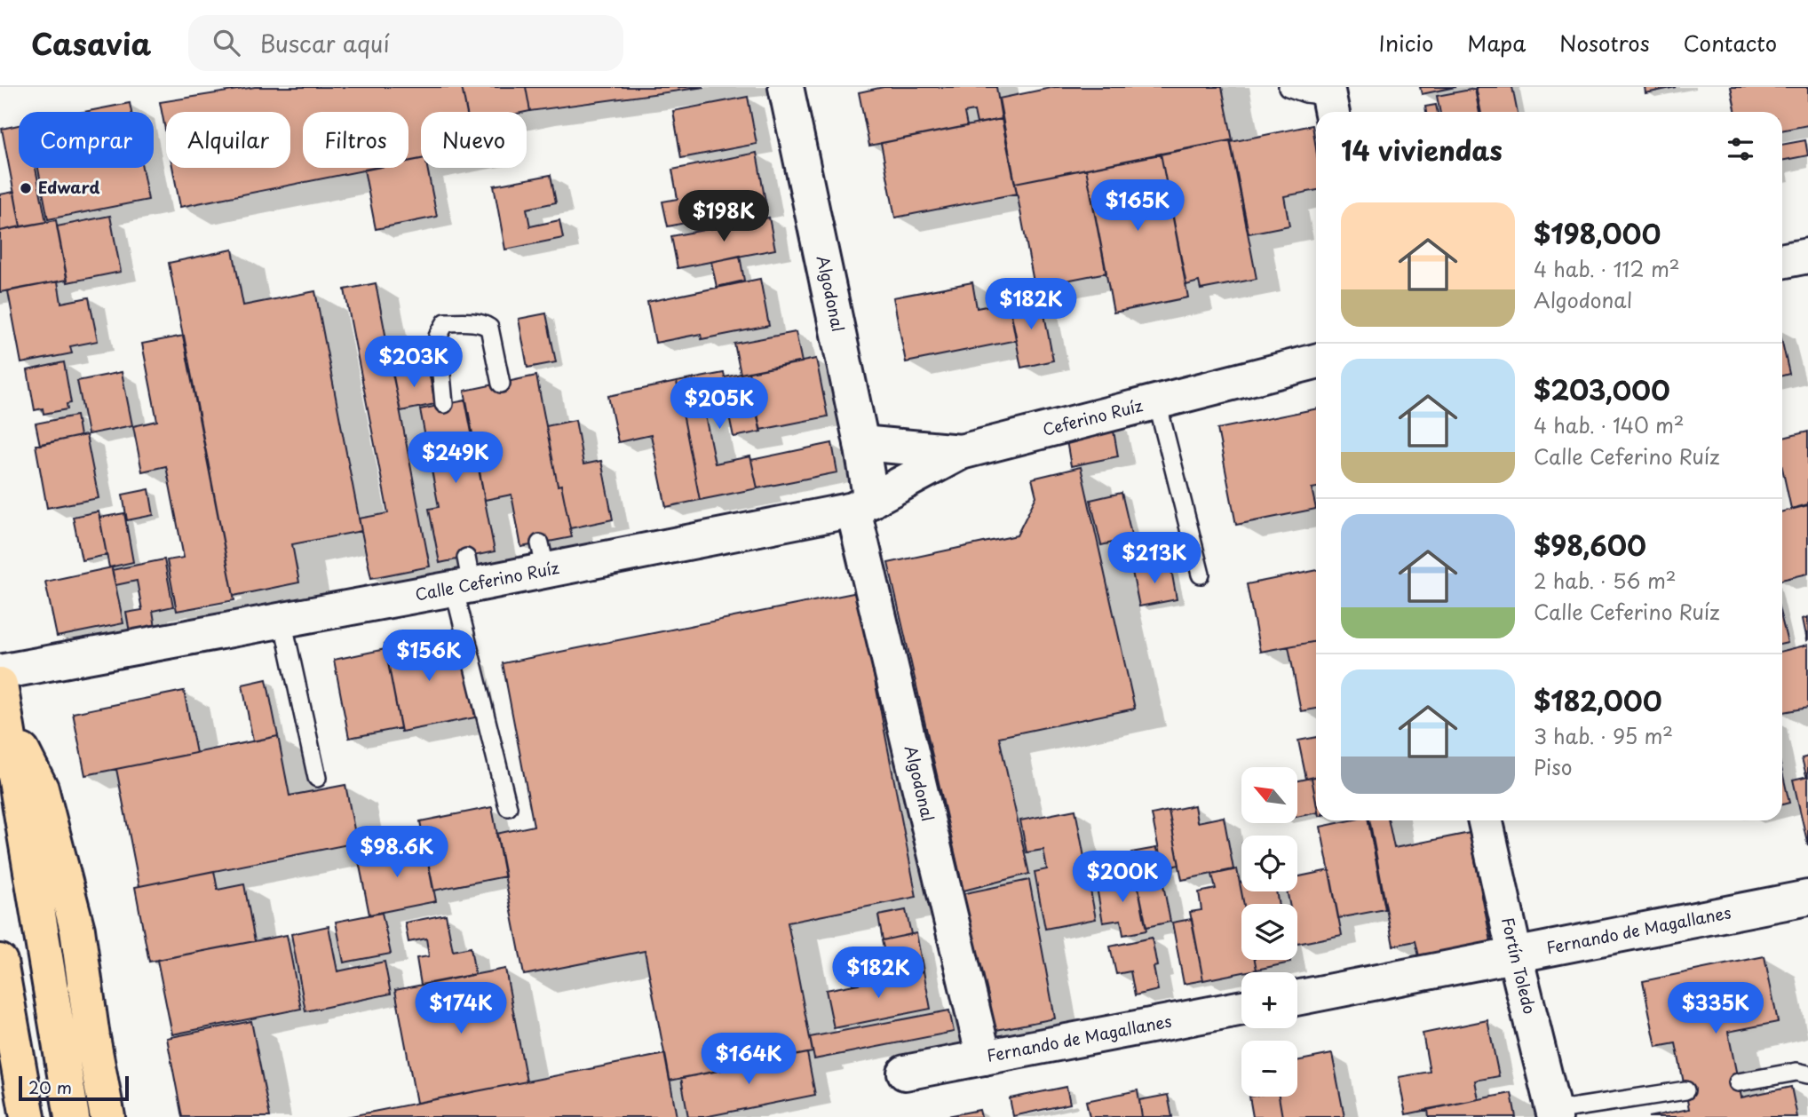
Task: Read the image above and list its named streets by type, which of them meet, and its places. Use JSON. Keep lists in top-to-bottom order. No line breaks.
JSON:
{"streets":{"street":["Algodonal","Ceferino Ruíz","Calle Ceferino Ruíz","Fernando de Magallanes","Fortín Toledo"]},"crossings":[["Algodonal","Ceferino Ruíz"],["Algodonal","Calle Ceferino Ruíz"],["Algodonal","Fernando de Magallanes"],["Ceferino Ruíz","Calle Ceferino Ruíz"],["Fernando de Magallanes","Fortín Toledo"]],"places":["Edward"],"scale_bar":"20 m","north":"top left","page":{"header":"Casavia","search":"Buscar aquí","nav":["Inicio","Mapa","Nosotros","Contacto"],"chip":["Comprar","Alquilar","Filtros","Nuevo"],"heading":"14 viviendas","price":["$165K","$198K","$182K","$203K","$205K","$249K","$213K","$156K","$98.6K","$200K","$182K","$174K","$335K","$164K"],"list":[{"name":"$198,000","note":"4 hab. · 112 m² · Algodonal"},{"name":"$203,000","note":"4 hab. · 140 m² · Calle Ceferino Ruíz"},{"name":"$98,600","note":"2 hab. · 56 m² · Calle Ceferino Ruíz"},{"name":"$182,000","note":"3 hab. · 95 m² · Piso"}],"map_buttons":["+","−"],"scale":"20 m"}}
